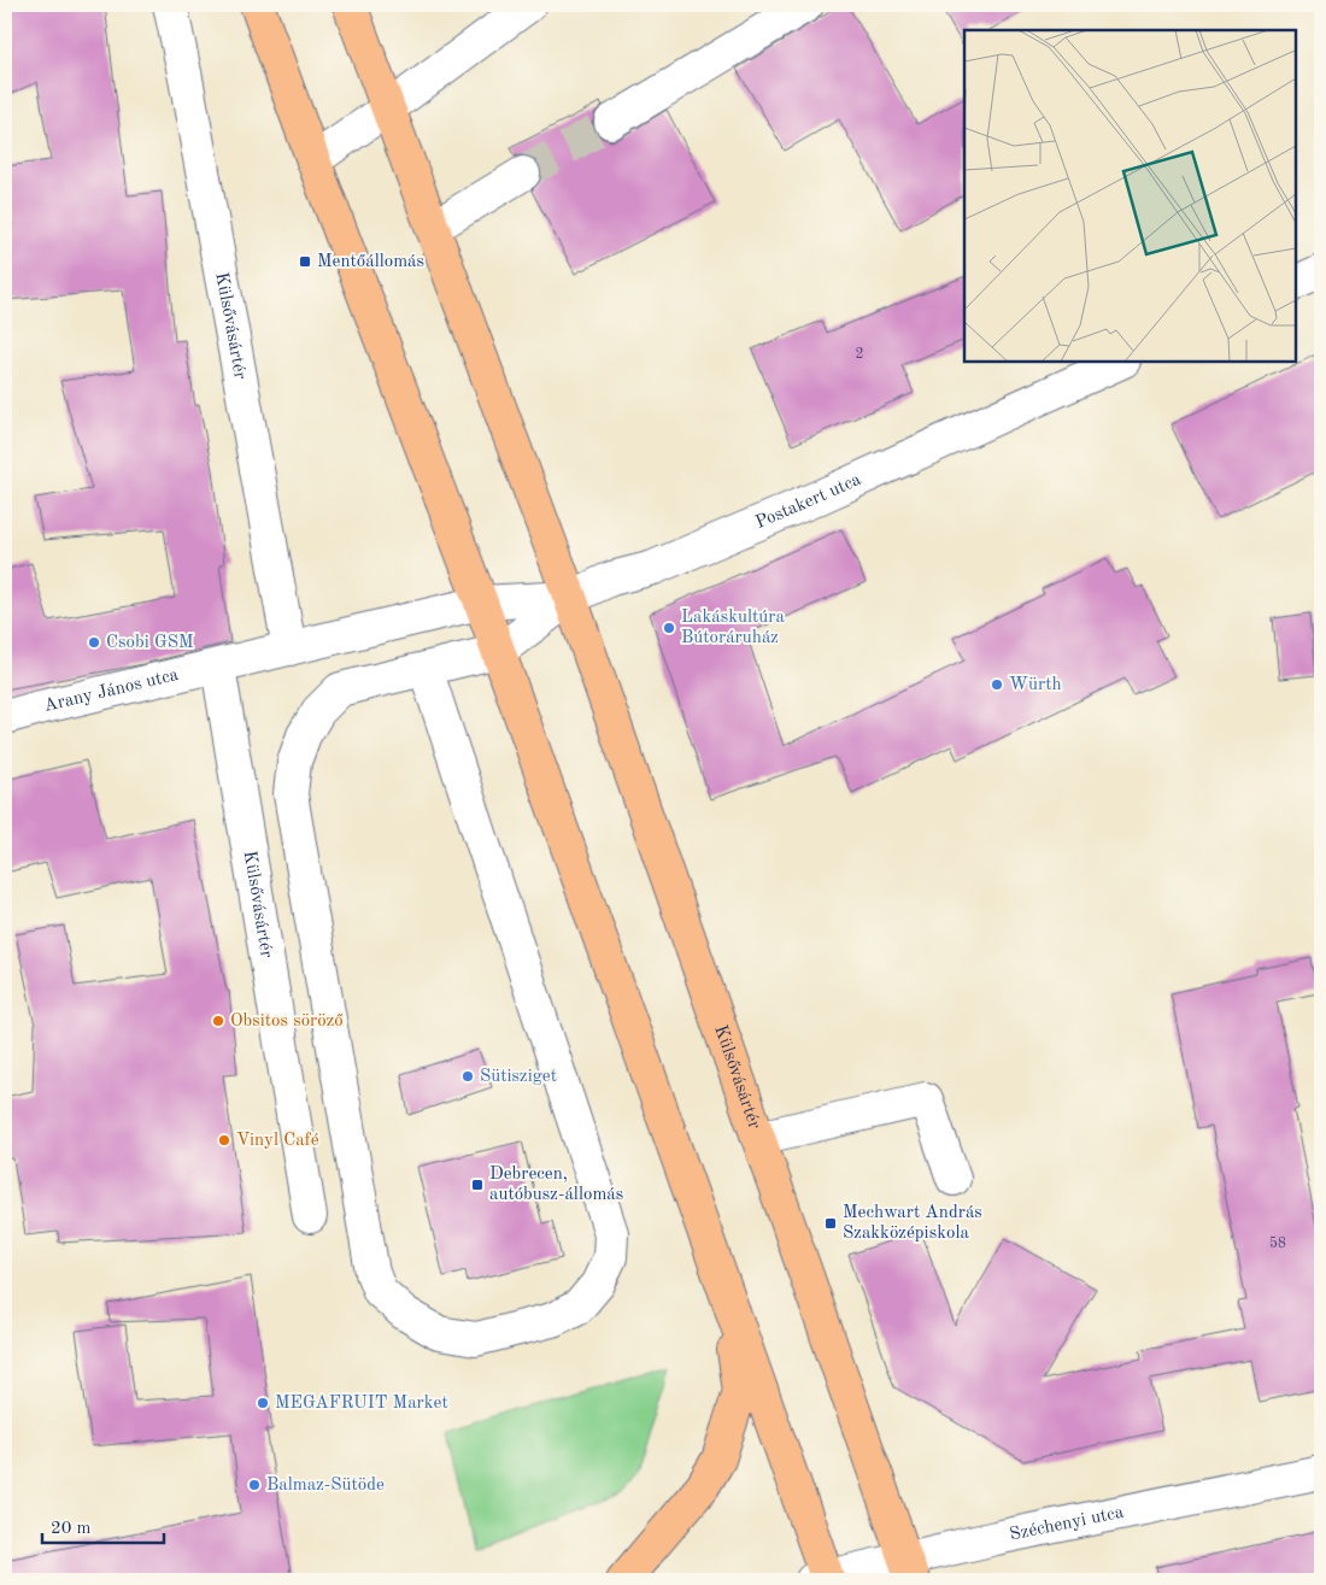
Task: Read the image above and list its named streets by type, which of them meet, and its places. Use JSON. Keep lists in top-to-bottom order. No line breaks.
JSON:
{"streets":{"main road":["Külsővásártér"],"street":["Postakert utca","Arany János utca","Széchenyi utca"]},"crossings":[["Külsővásártér","Postakert utca"],["Külsővásártér","Arany János utca"],["Külsővásártér","Széchenyi utca"]],"places":{"transit":["Mentőállomás","Debrecen, autóbusz-állomás","Mechwart András Szakközépiskola"],"other":["Lakáskultúra Bútoráruház","Csobi GSM","Würth","Obsitos söröző","Sütisziget","Vinyl Café","MEGAFRUIT Market","Balmaz-Sütöde"]},"house_numbers":["2","58"],"scale_bar":"20 m"}
